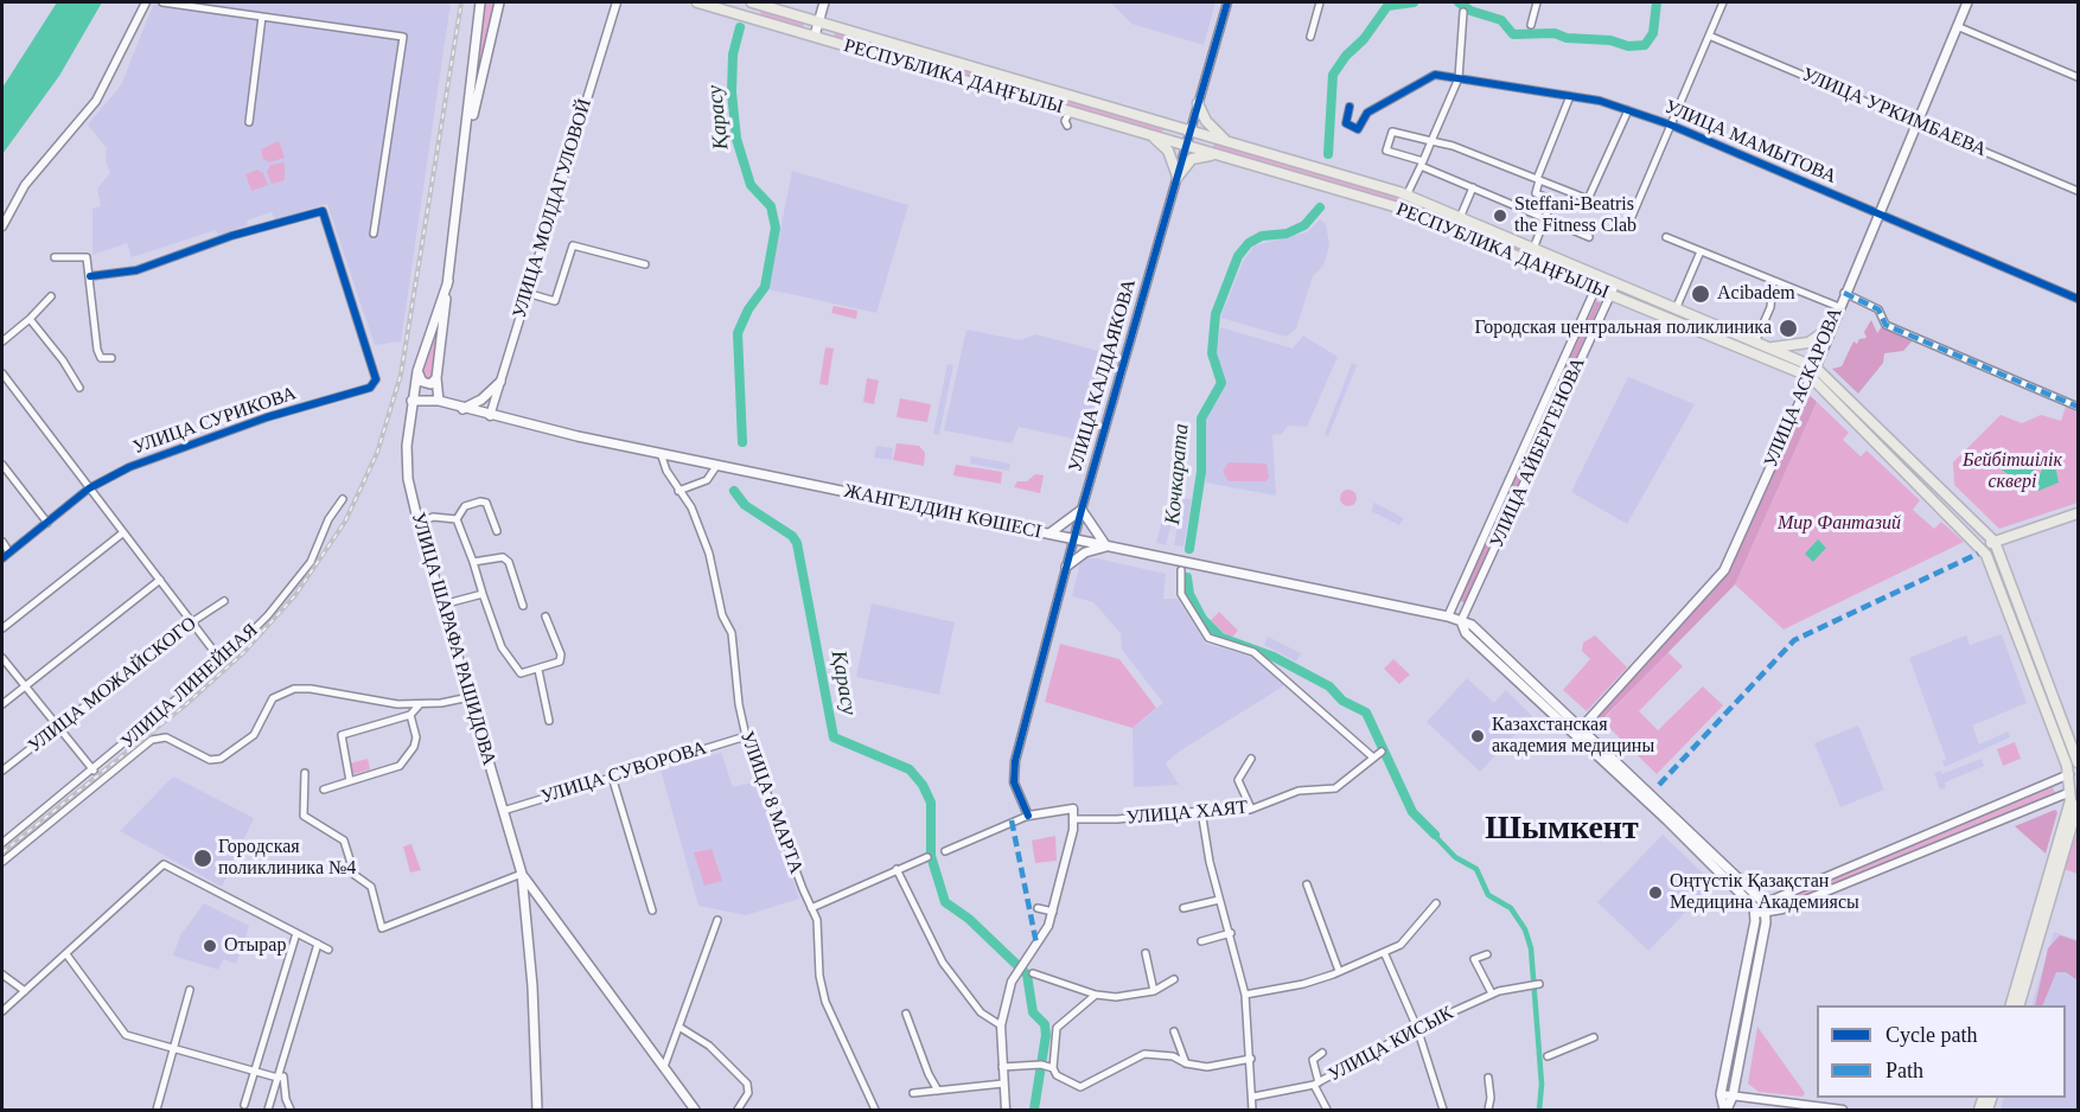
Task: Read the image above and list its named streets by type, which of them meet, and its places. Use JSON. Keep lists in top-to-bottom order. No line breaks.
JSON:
{"streets":{"main road":["РЕСПУБЛИКА ДАҢҒЫЛЫ","УЛИЦА АСКАРОВА","ЖАНГЕЛДИН КӨШЕСІ","УЛИЦА ШАРАФА РАШИДОВА"],"street":["УЛИЦА УРКИМБАЕВА","УЛИЦА МАМЫТОВА","УЛИЦА МОЛДАГУЛОВОЙ","УЛИЦА КАЛДАЯКОВА","УЛИЦА СУРИКОВА","УЛИЦА АЙБЕРГЕНОВА","УЛИЦА МОЖАЙСКОГО","УЛИЦА ЛИНЕЙНАЯ","УЛИЦА СУВОРОВА","УЛИЦА 8 МАРТА","УЛИЦА ХАЯТ","УЛИЦА КИСЫК"]},"crossings":[["РЕСПУБЛИКА ДАҢҒЫЛЫ","УЛИЦА КАЛДАЯКОВА"],["РЕСПУБЛИКА ДАҢҒЫЛЫ","УЛИЦА АСКАРОВА"],["РЕСПУБЛИКА ДАҢҒЫЛЫ","УЛИЦА АЙБЕРГЕНОВА"],["УЛИЦА УРКИМБАЕВА","УЛИЦА АСКАРОВА"],["УЛИЦА МАМЫТОВА","УЛИЦА АСКАРОВА"],["УЛИЦА МОЛДАГУЛОВОЙ","ЖАНГЕЛДИН КӨШЕСІ"],["УЛИЦА КАЛДАЯКОВА","ЖАНГЕЛДИН КӨШЕСІ"],["УЛИЦА АЙБЕРГЕНОВА","ЖАНГЕЛДИН КӨШЕСІ"],["ЖАНГЕЛДИН КӨШЕСІ","УЛИЦА ШАРАФА РАШИДОВА"],["ЖАНГЕЛДИН КӨШЕСІ","УЛИЦА 8 МАРТА"],["УЛИЦА ШАРАФА РАШИДОВА","УЛИЦА СУВОРОВА"],["УЛИЦА СУВОРОВА","УЛИЦА 8 МАРТА"]],"districts":["Шымкент"],"water":["Қарасу","Кочкарата"],"parks":["Бейбітшілік сквері","Мир Фантазий"],"places":["Steffani-Beatris the Fitness Clab","Acibadem","Городская центральная поликлиника","Казахстанская академия медицины","Городская поликлиника №4","Оңтүстік Қазақстан Медицина Академиясы","Отырар"],"legend":["Cycle path","Path"]}
